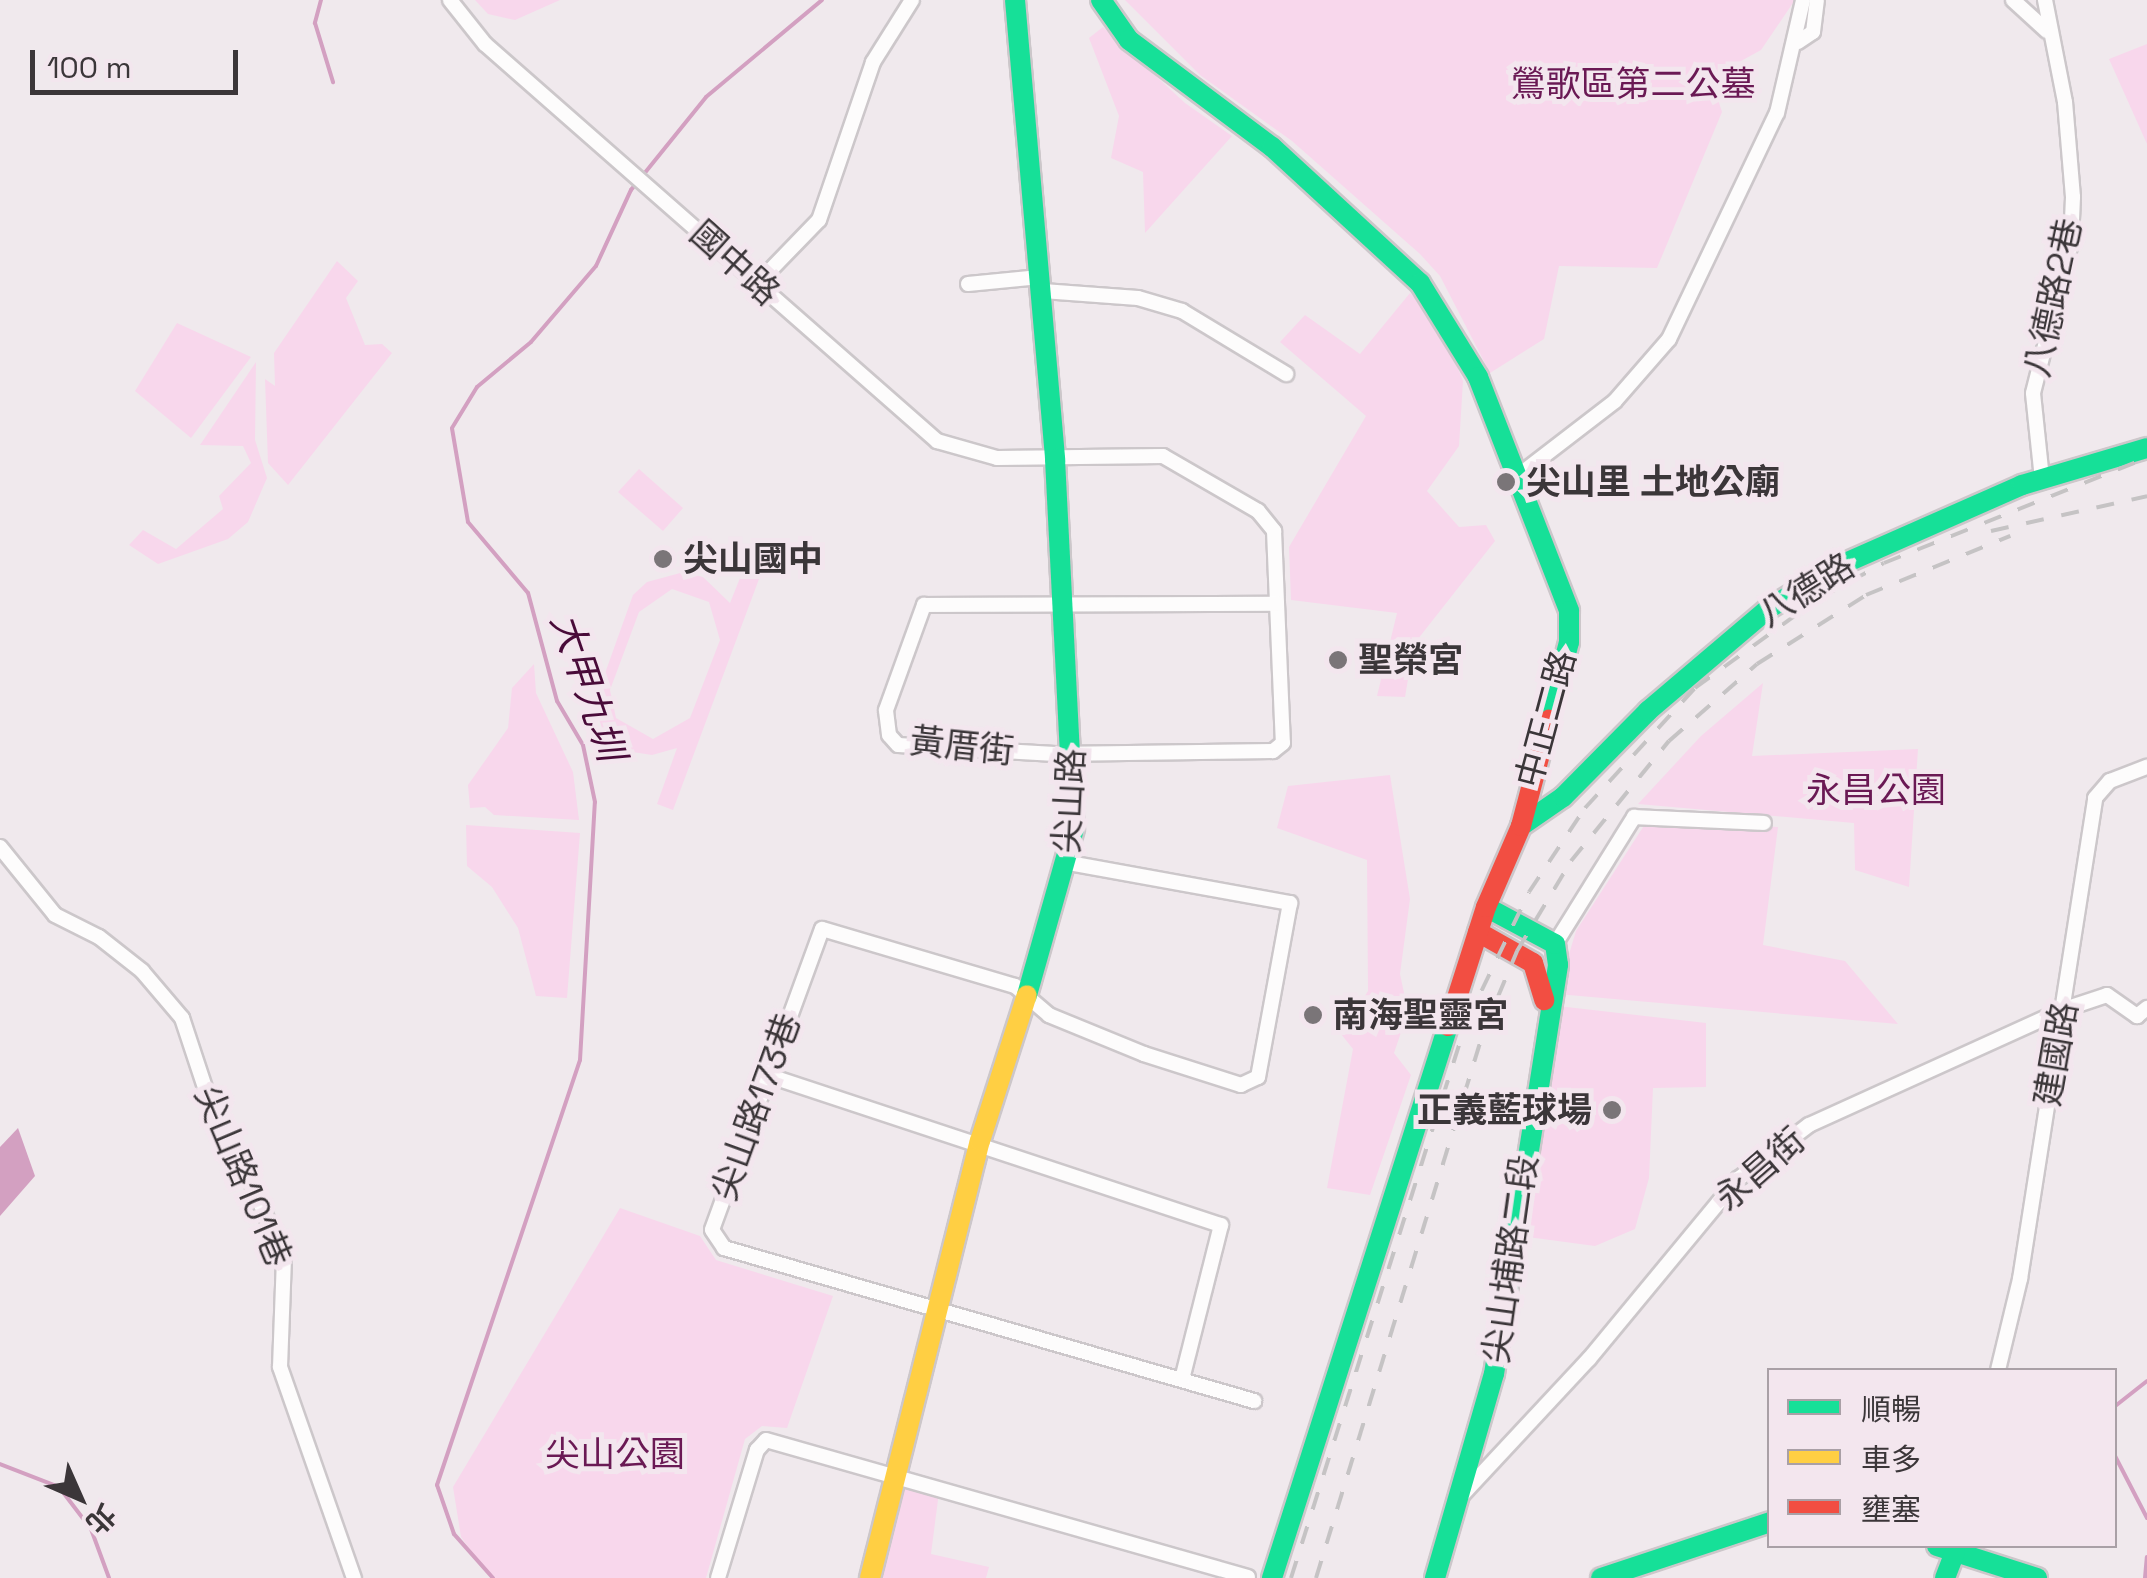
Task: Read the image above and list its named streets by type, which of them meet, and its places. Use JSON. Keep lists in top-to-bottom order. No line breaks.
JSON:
{"streets":{"street":["國中路","八德路2巷","八德路","中正二路","黃厝街","尖山路","建國路","尖山路173巷","永昌街","尖山路101巷","尖山埔路二段"]},"crossings":[["國中路","黃厝街"],["國中路","尖山路"],["八德路2巷","八德路"],["八德路","中正二路"],["黃厝街","尖山路"],["尖山路","尖山路173巷"],["建國路","永昌街"],["永昌街","尖山埔路二段"]],"water":["大甲九圳"],"parks":["鶯歌區第二公墓","永昌公園","尖山公園"],"places":["尖山里 土地公廟","尖山國中","聖榮宮","南海聖靈宮","正義藍球場"],"legend":["順暢","車多","壅塞"],"scale_bar":"100 m","north":"bottom right"}
